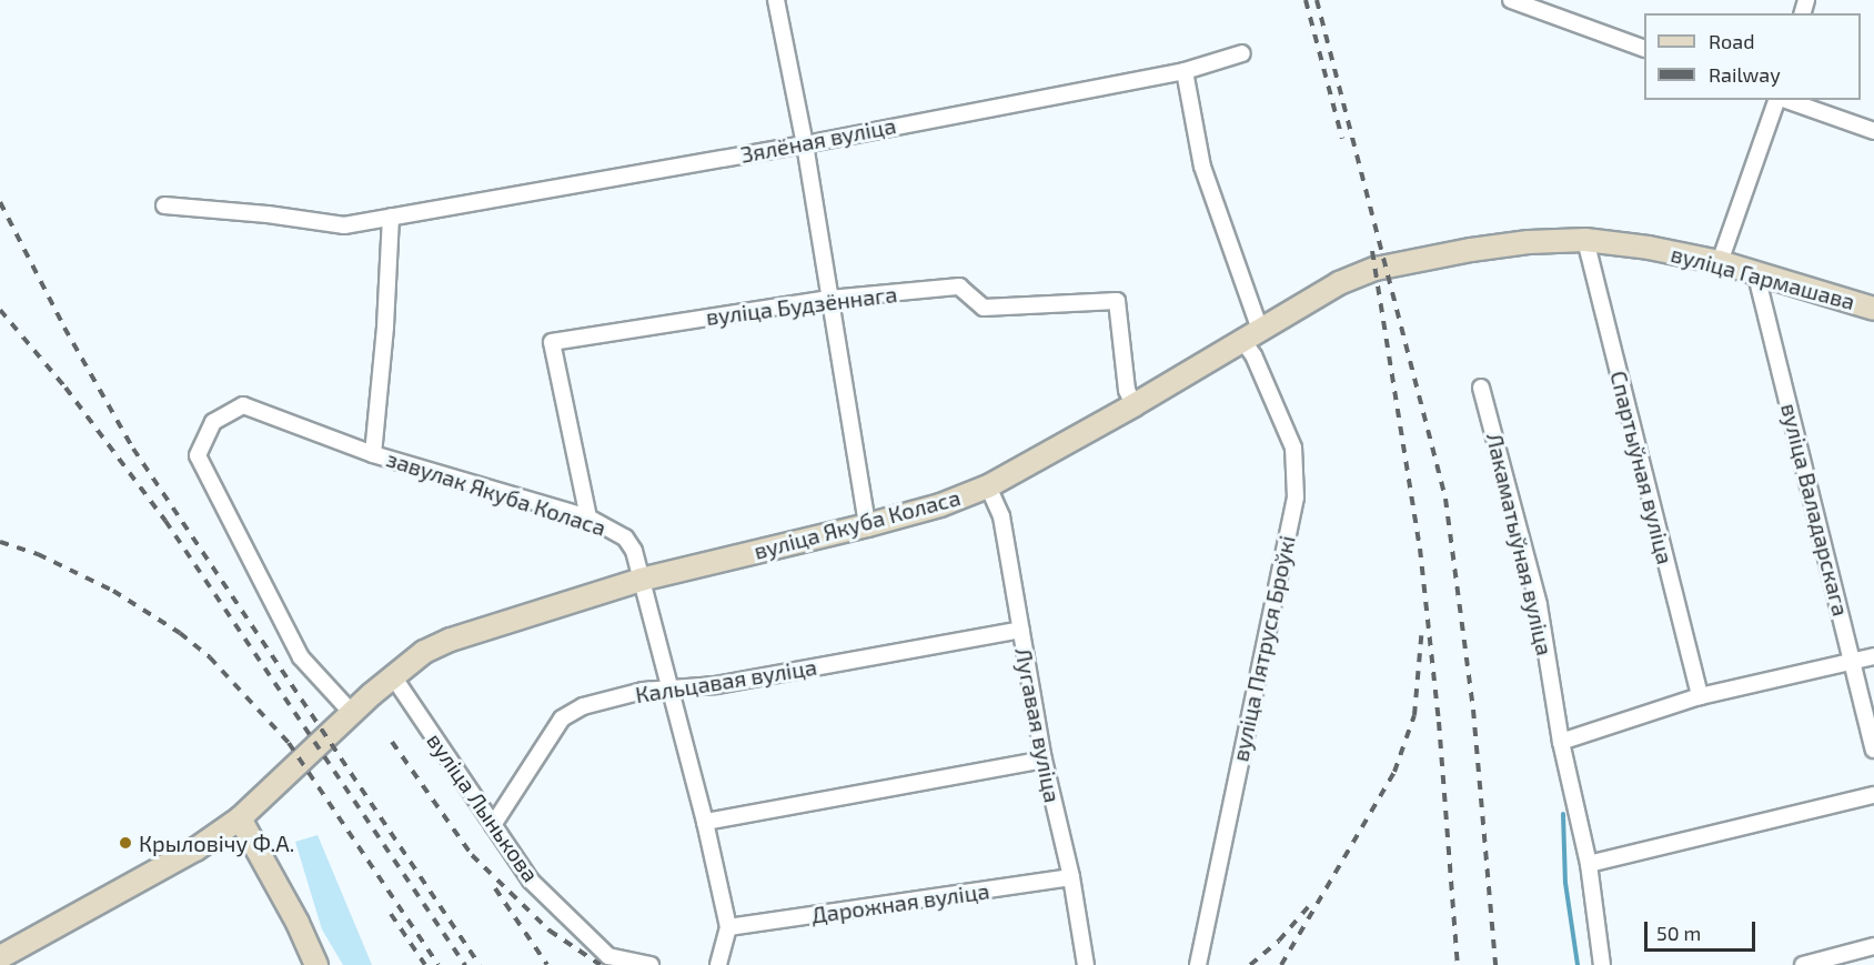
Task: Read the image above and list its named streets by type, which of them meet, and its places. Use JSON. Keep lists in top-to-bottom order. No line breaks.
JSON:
{"streets":{"main road":["вуліца Гармашава","вуліца Якуба Коласа"],"street":["Зялёная вуліца","вуліца Будзённага","Спартыўная вуліца","завулак Якуба Коласа","вуліца Валадарскага","Лакаматыўная вуліца","вуліца Пятруся Броўкі","Кальцавая вуліца","Лугавая вуліца","вуліца Лынькова","Дарожная вуліца"]},"crossings":[["Зялёная вуліца","вуліца Пятруся Броўкі"],["вуліца Гармашава","Спартыўная вуліца"],["вуліца Гармашава","вуліца Валадарскага"],["вуліца Гармашава","вуліца Якуба Коласа"],["вуліца Будзённага","завулак Якуба Коласа"],["вуліца Будзённага","вуліца Якуба Коласа"],["завулак Якуба Коласа","вуліца Якуба Коласа"],["завулак Якуба Коласа","Кальцавая вуліца"],["завулак Якуба Коласа","Дарожная вуліца"],["вуліца Якуба Коласа","вуліца Пятруся Броўкі"],["вуліца Якуба Коласа","Лугавая вуліца"],["вуліца Якуба Коласа","вуліца Лынькова"],["Кальцавая вуліца","Лугавая вуліца"],["Кальцавая вуліца","вуліца Лынькова"],["Лугавая вуліца","Дарожная вуліца"]],"places":["Крыловічу Ф.А."],"legend":["Road","Railway"],"scale_bar":"50 m"}
